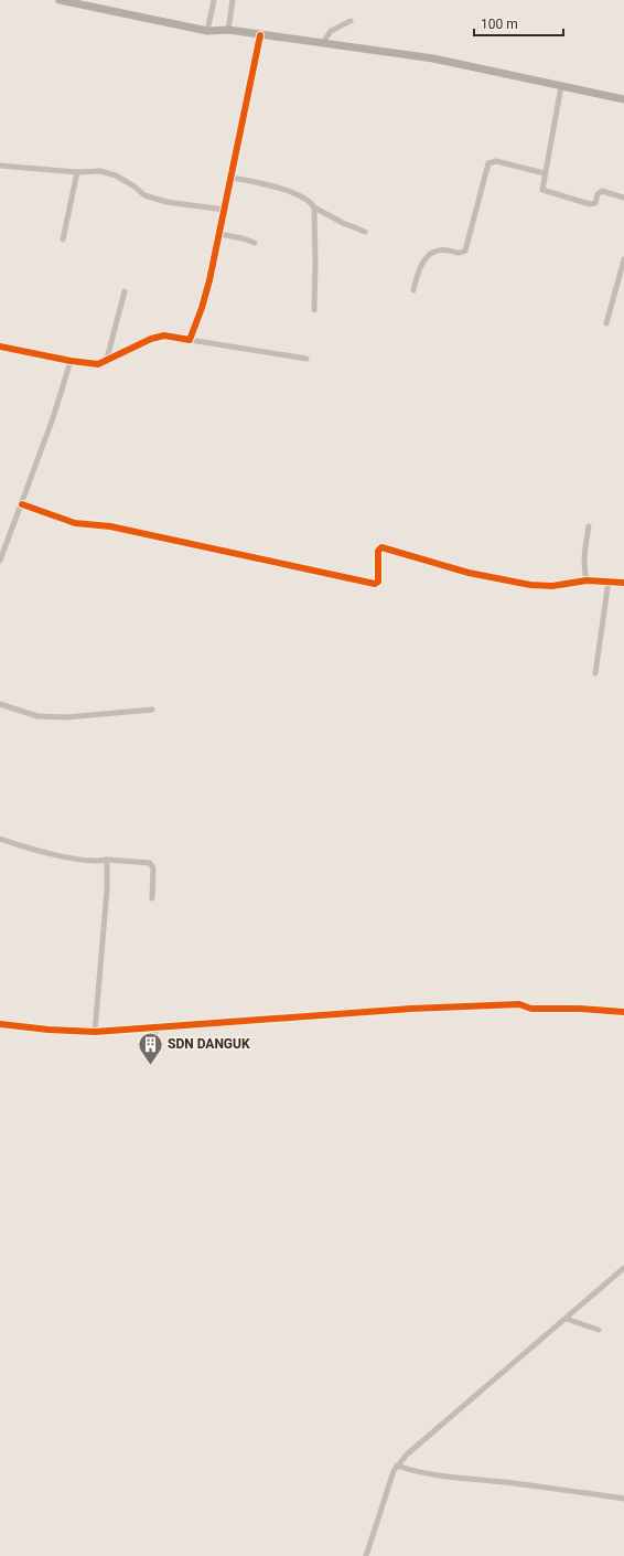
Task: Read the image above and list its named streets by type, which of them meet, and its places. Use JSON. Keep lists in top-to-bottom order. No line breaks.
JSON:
{"places":{"building":["SDN DANGUK"]},"scale_bar":"100 m"}
